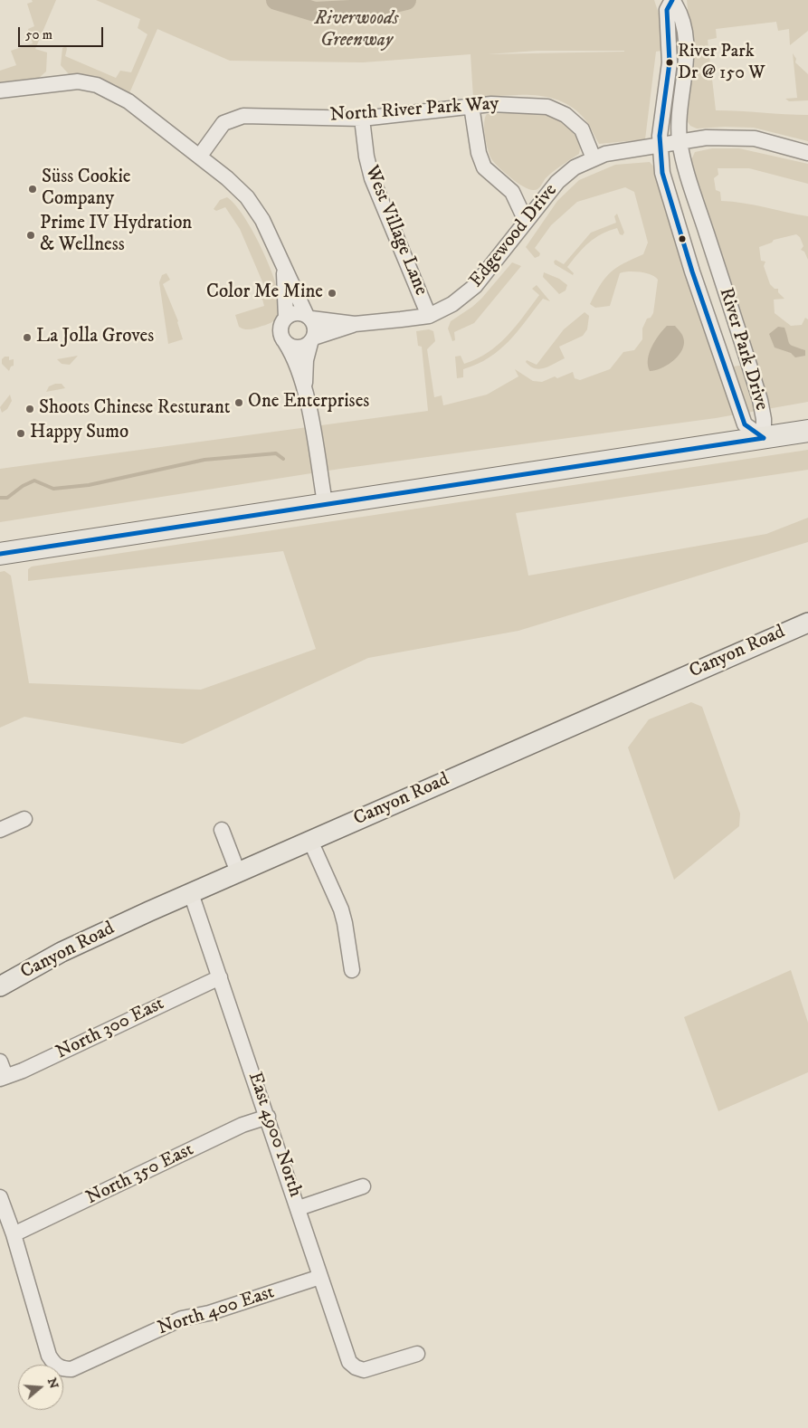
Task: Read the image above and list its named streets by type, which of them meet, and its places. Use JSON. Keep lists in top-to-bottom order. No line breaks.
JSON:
{"streets":{"main road":["Canyon Road"],"street":["North River Park Way","West Village Lane","Edgewood Drive","River Park Drive","North 300 East","East 4900 North","North 350 East","North 400 East"]},"crossings":[["North River Park Way","West Village Lane"],["North River Park Way","Edgewood Drive"],["West Village Lane","Edgewood Drive"],["Edgewood Drive","River Park Drive"],["Canyon Road","East 4900 North"],["North 300 East","East 4900 North"],["East 4900 North","North 350 East"],["East 4900 North","North 400 East"],["North 350 East","North 400 East"]],"parks":["Riverwoods Greenway"],"places":["River Park Dr @ 150 W","Süss Cookie Company","Prime IV Hydration & Wellness","Color Me Mine","La Jolla Groves","One Enterprises","Shoots Chinese Resturant","Happy Sumo"],"scale_bar":"50 m","north":"right"}
